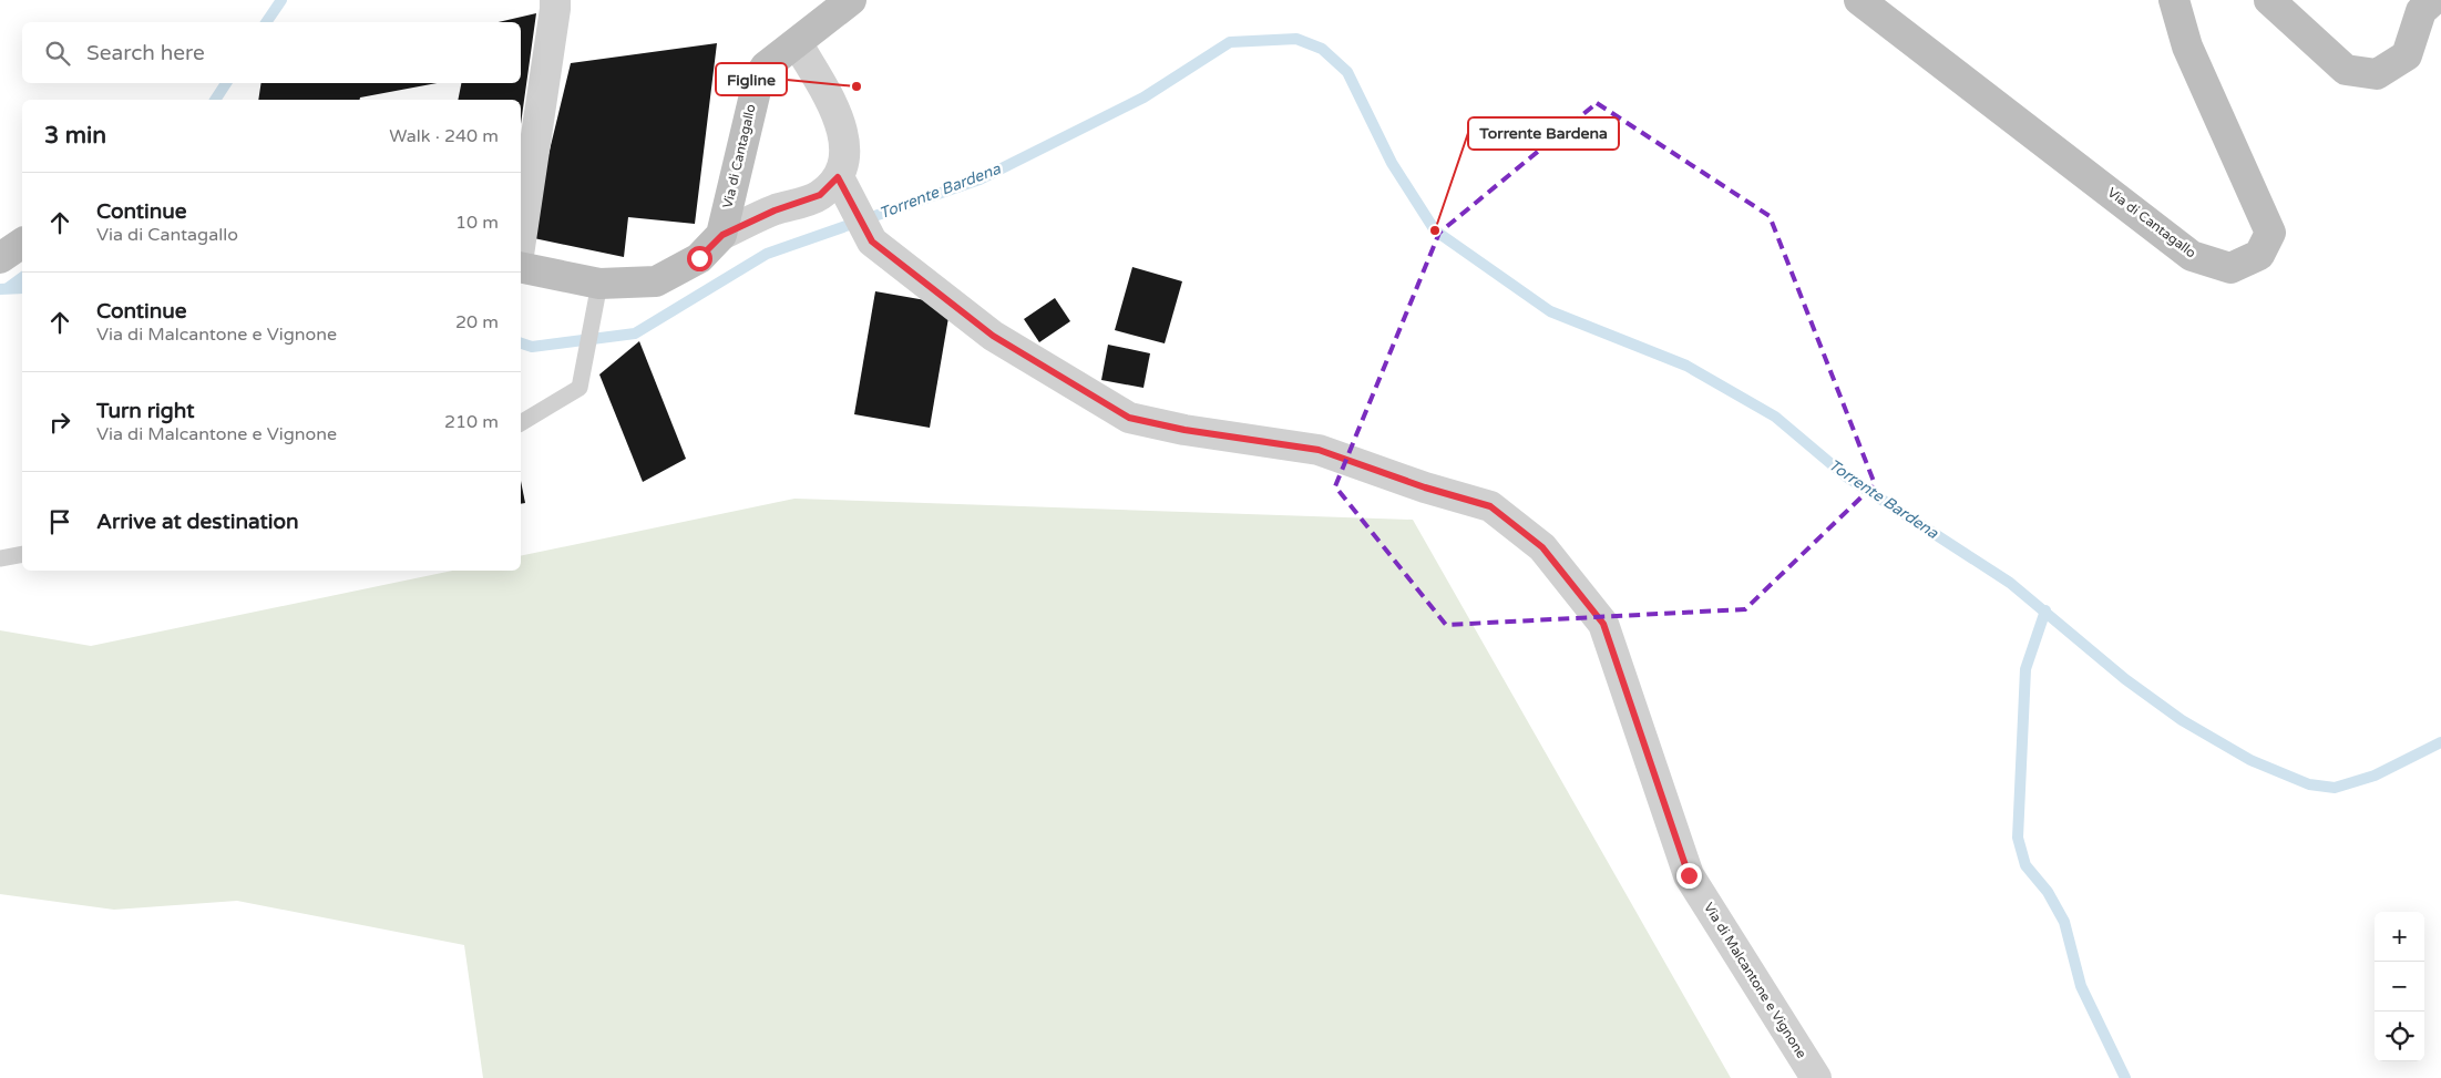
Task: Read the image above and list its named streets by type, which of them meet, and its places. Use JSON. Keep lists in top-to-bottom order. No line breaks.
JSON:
{"streets":{"street":["Via di Cantagallo","Via di Malcantone e Vignone"]},"water":["Torrente Bardena"],"places":["Figline","Torrente Bardena"],"page":{"search":"Search here","heading":["3 min","Walk · 240 m"],"list":[["Continue","Via di Cantagallo","10 m"],["Continue","Via di Malcantone e Vignone","20 m"],["Turn right","Via di Malcantone e Vignone","210 m"],"Arrive at destination"],"map_buttons":["+","−"]}}
